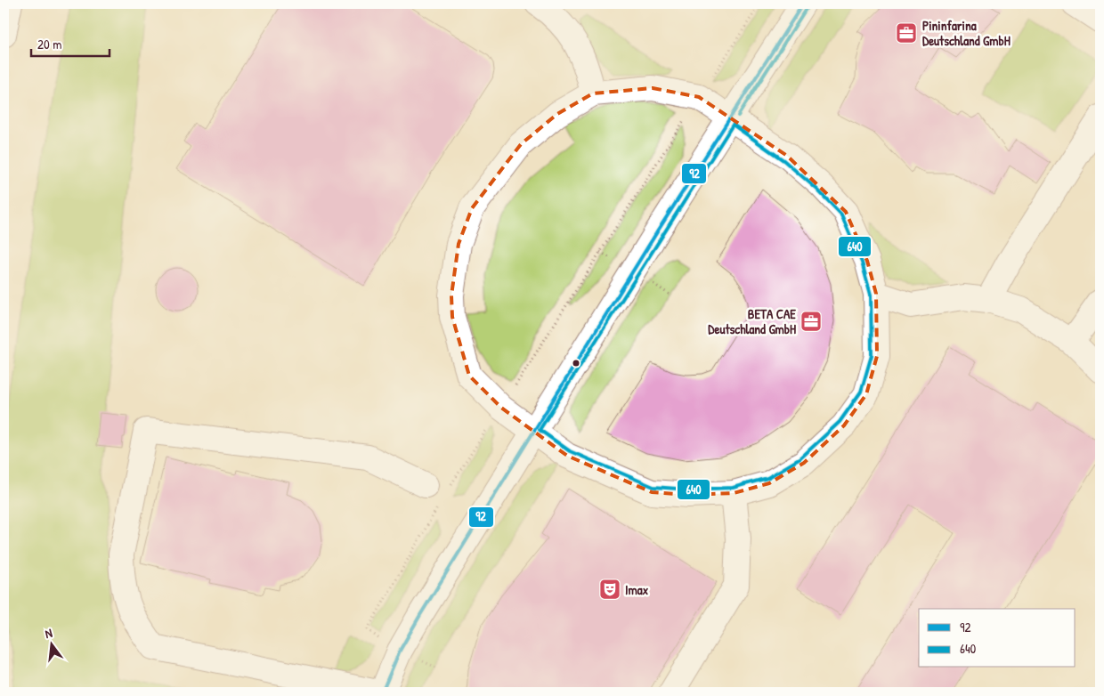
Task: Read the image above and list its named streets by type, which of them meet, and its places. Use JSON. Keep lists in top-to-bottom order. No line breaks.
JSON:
{"places":{"office":["Pininfarina Deutschland GmbH","BETA CAE Deutschland GmbH"],"theatre":["Imax"]},"lines":["transit line 92","transit line 640"],"legend":["92","640"],"scale_bar":"20 m","north":"top"}
